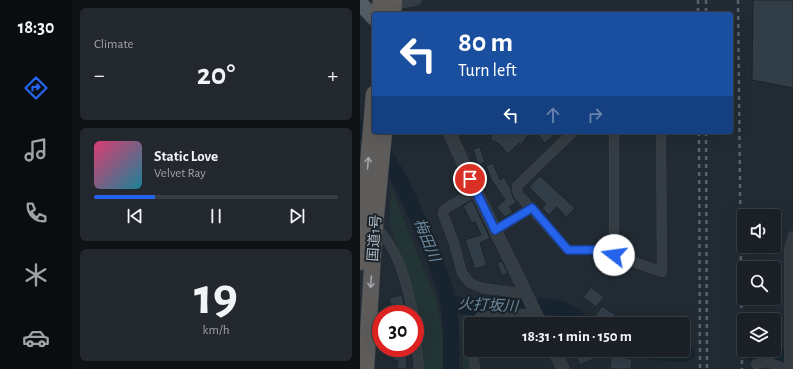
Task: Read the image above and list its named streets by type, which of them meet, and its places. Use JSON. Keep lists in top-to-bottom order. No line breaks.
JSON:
{"streets":{"highway":["国道1号"]},"water":["梅田川","火打坂川"],"page":{"tabs":"18:30","tile":["Climate",["19","km/h"]],"turn":["80 m","Turn left"],"heat":["−","20°","+"],"song":["Static Love","Velvet Ray"],"limit":"30","trip":"18:31 · 1 min · 150 m"}}
